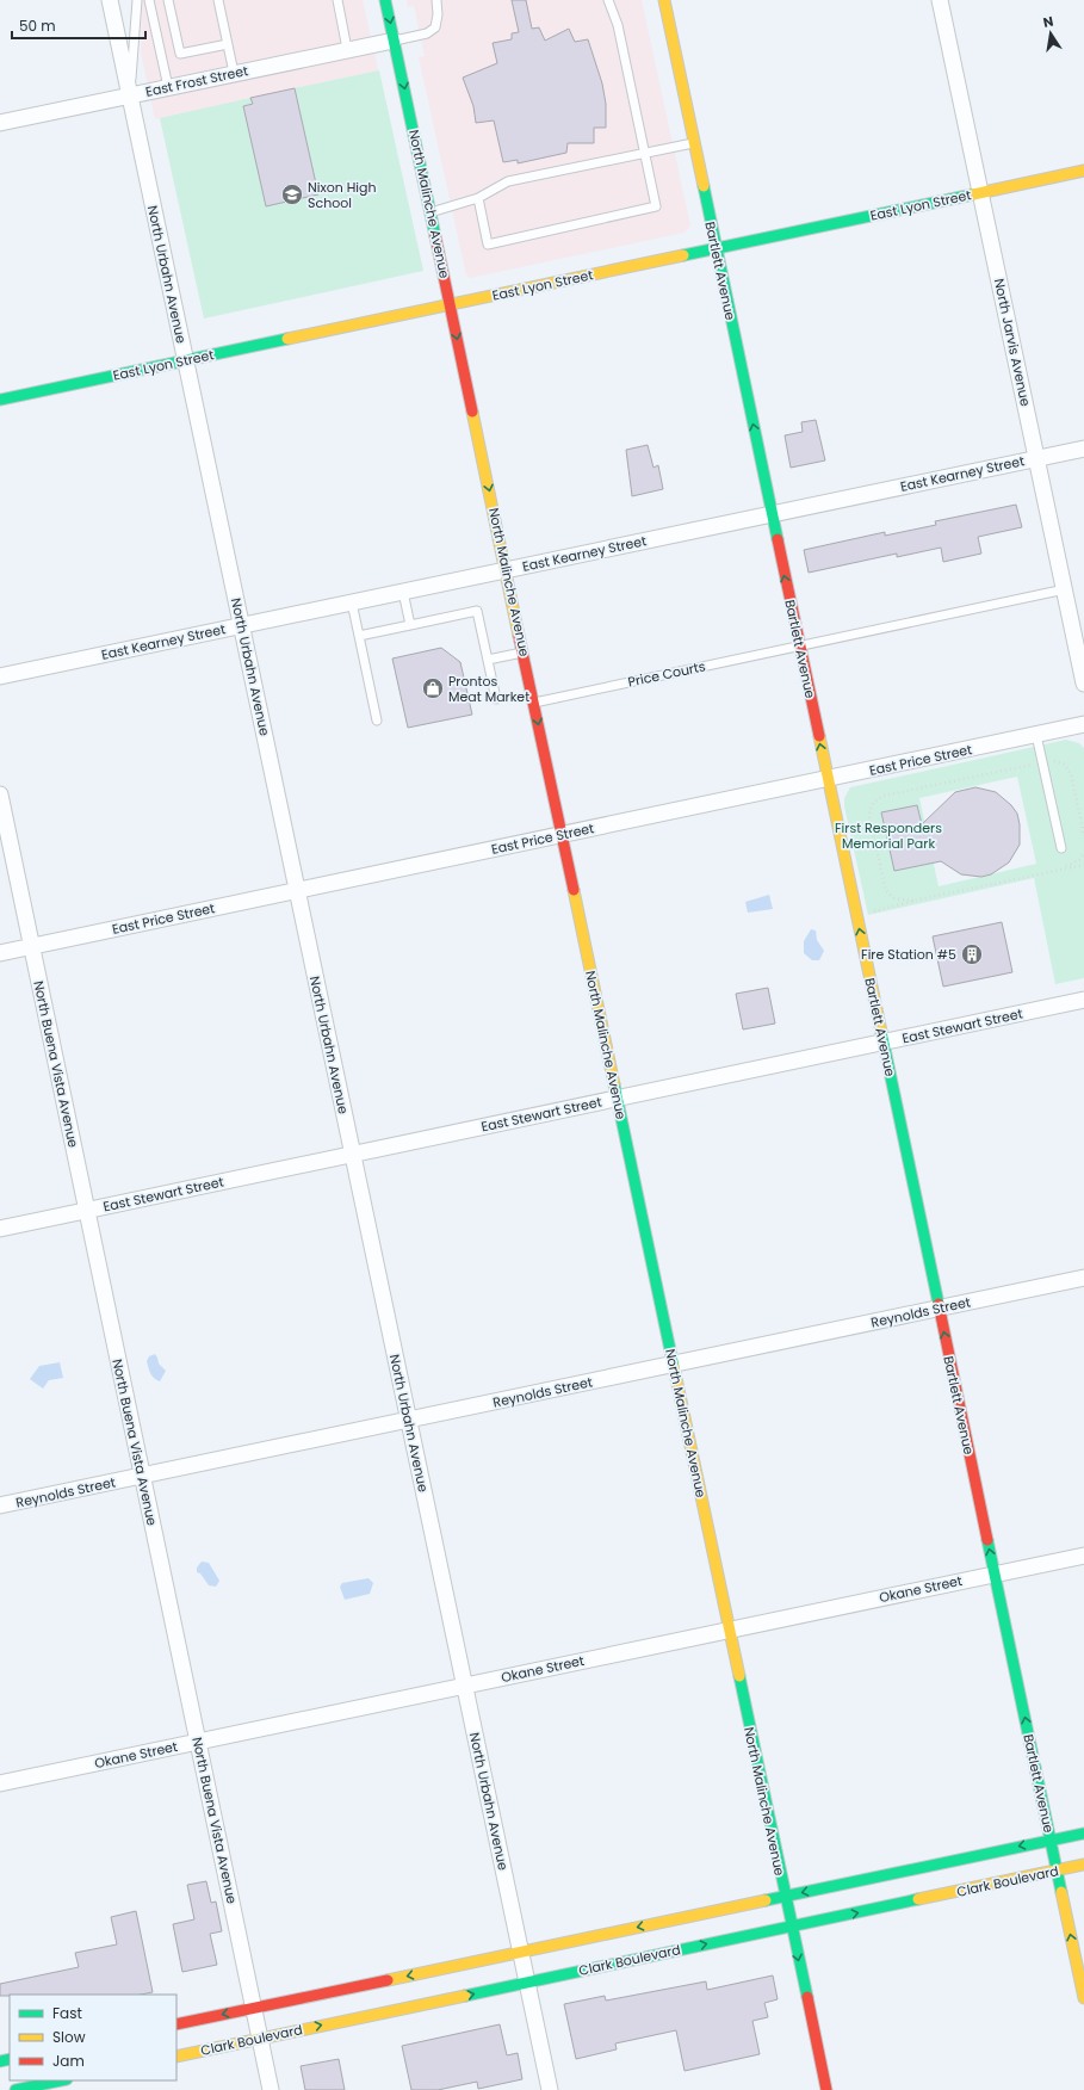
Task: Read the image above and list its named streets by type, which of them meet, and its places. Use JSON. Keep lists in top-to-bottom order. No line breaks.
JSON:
{"streets":{"main road":["North Malinche Avenue","East Lyon Street","Bartlett Avenue","Clark Boulevard"],"street":["East Frost Street","North Urbahn Avenue","North Jarvis Avenue","East Kearney Street","East Price Street","East Stewart Street","North Buena Vista Avenue","Reynolds Street","Okane Street"],"lane":["Price Courts"]},"crossings":[["East Frost Street","North Malinche Avenue"],["East Frost Street","North Urbahn Avenue"],["North Malinche Avenue","East Lyon Street"],["North Malinche Avenue","East Kearney Street"],["North Malinche Avenue","Price Courts"],["North Malinche Avenue","East Price Street"],["North Malinche Avenue","East Stewart Street"],["North Malinche Avenue","Reynolds Street"],["North Malinche Avenue","Okane Street"],["North Malinche Avenue","Clark Boulevard"],["East Lyon Street","Bartlett Avenue"],["East Lyon Street","North Urbahn Avenue"],["East Lyon Street","North Jarvis Avenue"],["Bartlett Avenue","East Kearney Street"],["Bartlett Avenue","Price Courts"],["Bartlett Avenue","East Price Street"],["Bartlett Avenue","East Stewart Street"],["Bartlett Avenue","Reynolds Street"],["Bartlett Avenue","Okane Street"],["Bartlett Avenue","Clark Boulevard"],["North Urbahn Avenue","East Kearney Street"],["North Urbahn Avenue","East Price Street"],["North Urbahn Avenue","East Stewart Street"],["North Urbahn Avenue","Reynolds Street"],["North Urbahn Avenue","Okane Street"],["North Urbahn Avenue","Clark Boulevard"],["North Jarvis Avenue","East Kearney Street"],["North Jarvis Avenue","Price Courts"],["East Price Street","North Buena Vista Avenue"],["East Stewart Street","North Buena Vista Avenue"],["North Buena Vista Avenue","Reynolds Street"],["North Buena Vista Avenue","Okane Street"],["North Buena Vista Avenue","Clark Boulevard"]],"one_way":["North Malinche Avenue","Bartlett Avenue"],"parks":["First Responders Memorial Park"],"places":{"school or university":["Nixon High School"],"shop":["Prontos Meat Market"],"building":["Fire Station #5"]},"legend":["Fast","Slow","Jam"],"scale_bar":"50 m","north":"top"}
